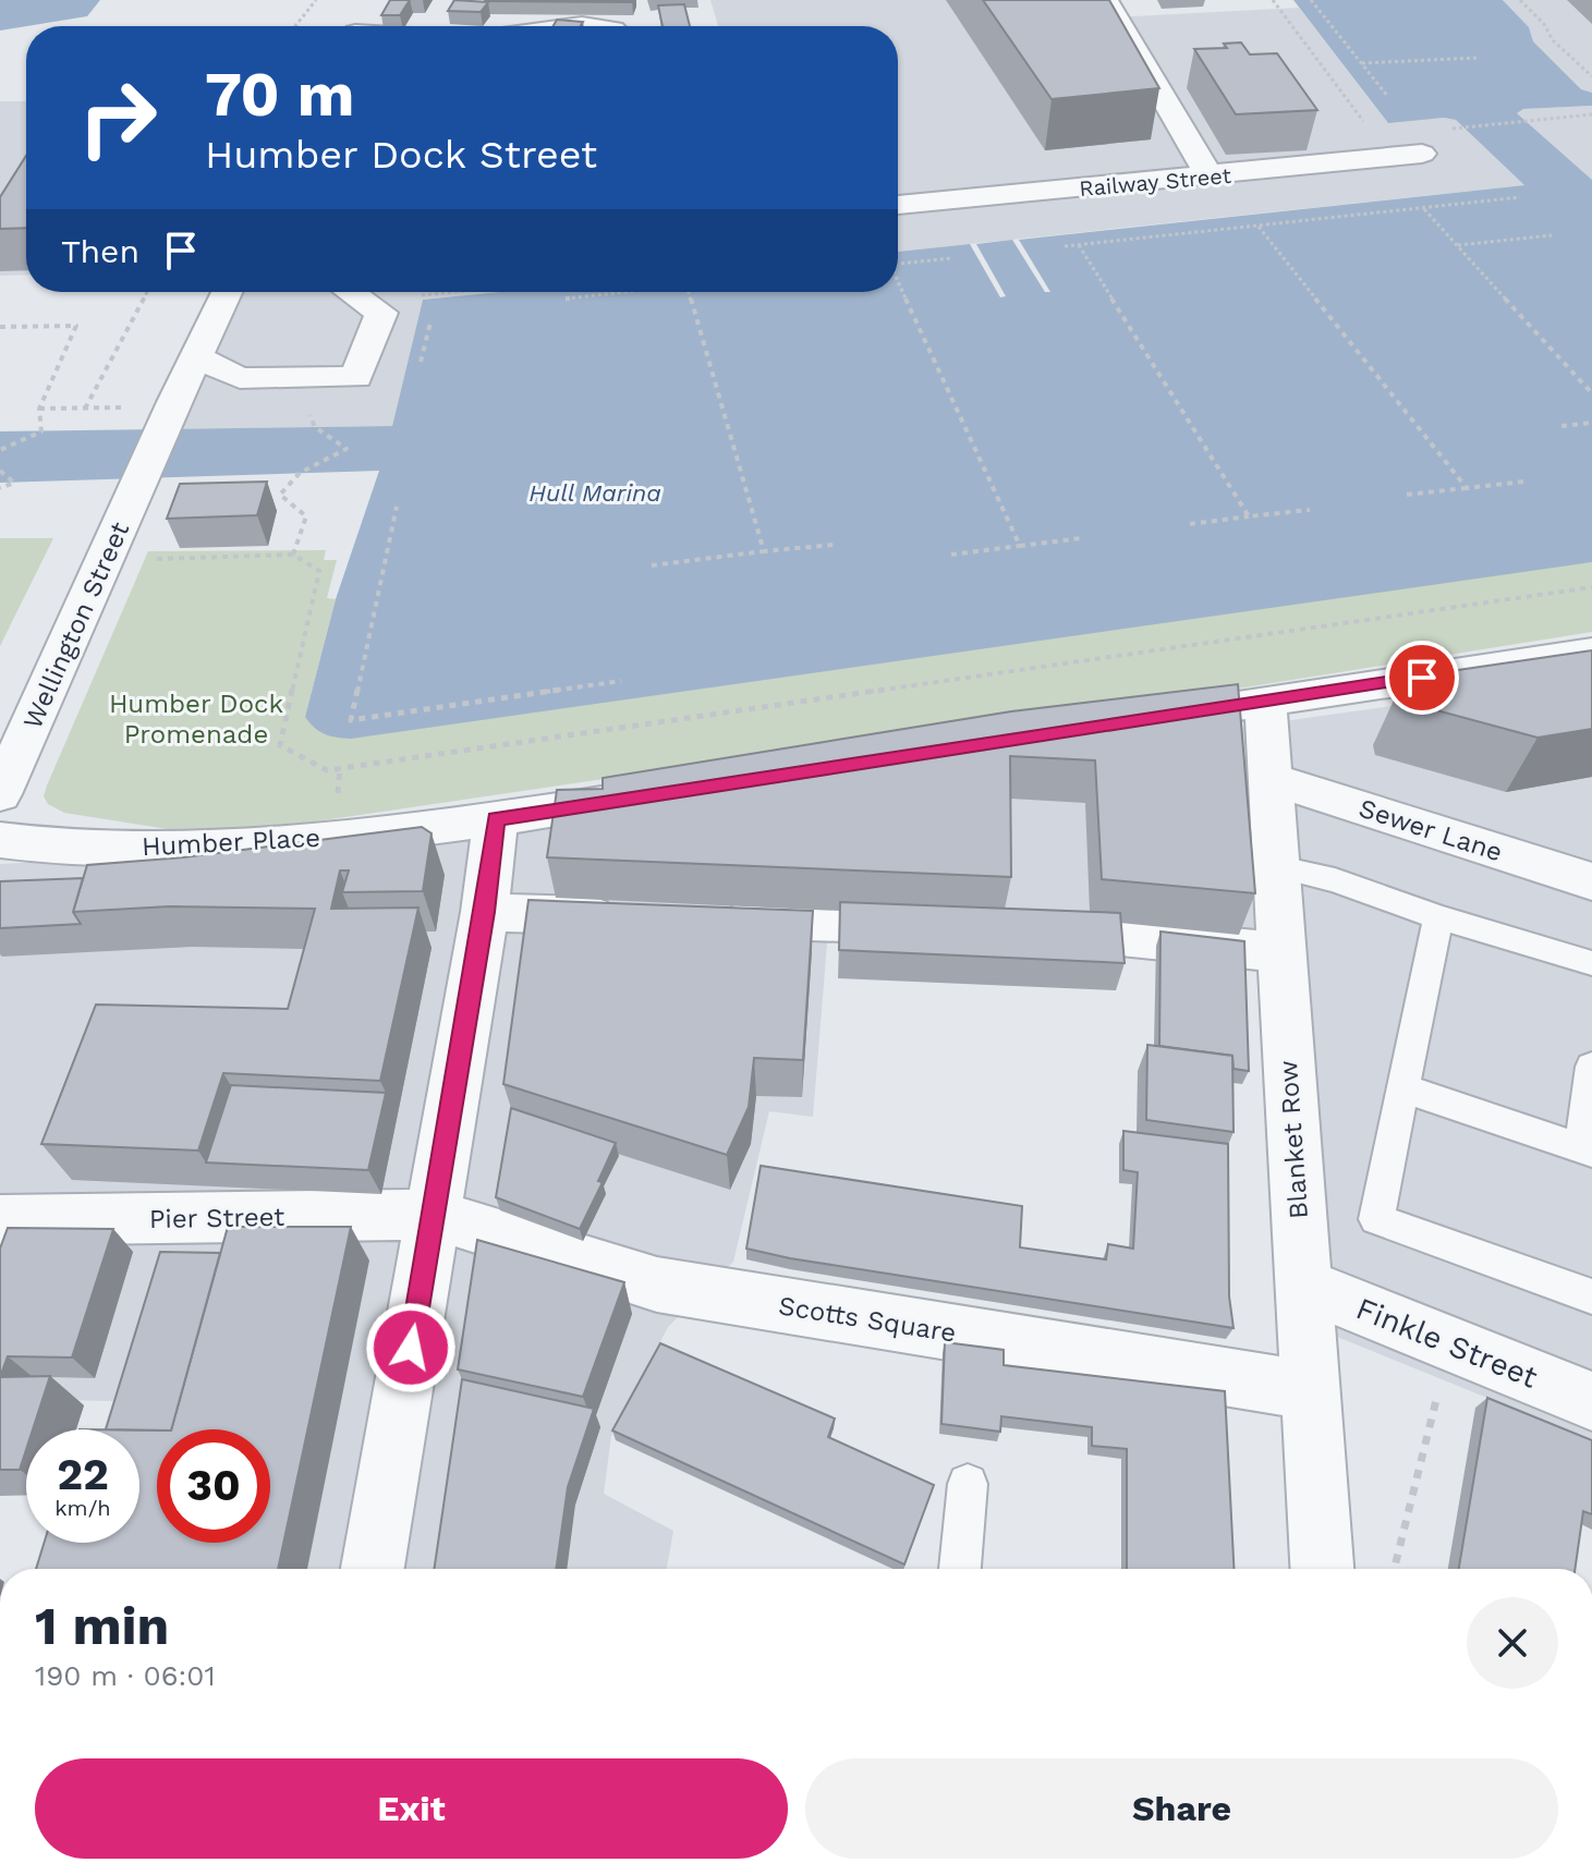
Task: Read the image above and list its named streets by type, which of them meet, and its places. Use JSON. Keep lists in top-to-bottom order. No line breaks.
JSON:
{"streets":{"street":["Railway Street","Wellington Street","Sewer Lane","Humber Place","Blanket Row","Pier Street","Scotts Square","Finkle Street"]},"crossings":[["Sewer Lane","Blanket Row"],["Blanket Row","Scotts Square"],["Blanket Row","Finkle Street"],["Pier Street","Scotts Square"]],"water":["Hull Marina"],"parks":["Humber Dock Promenade"],"page":{"turn":["70 m","Humber Dock Street"],"then":"Then","speed":"22 km/h","limit":"30","heading":["1 min","190 m · 06:01"],"buttons":["Exit","Share"]}}
